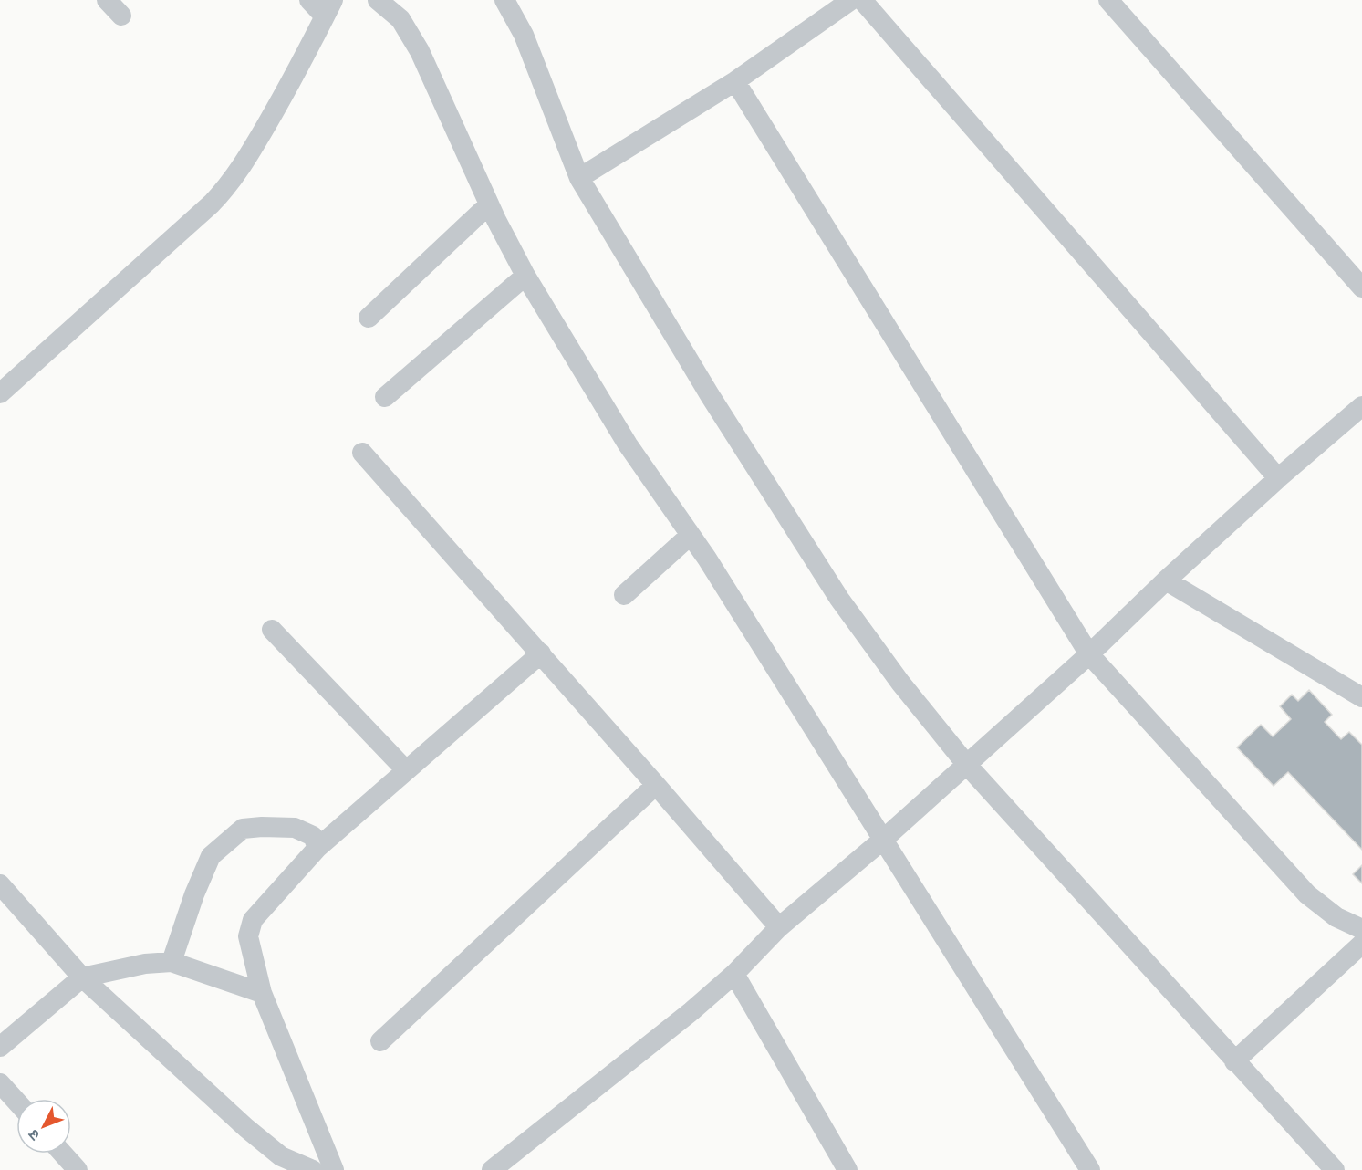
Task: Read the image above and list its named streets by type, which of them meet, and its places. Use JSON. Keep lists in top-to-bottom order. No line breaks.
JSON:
{"north":"bottom left"}
